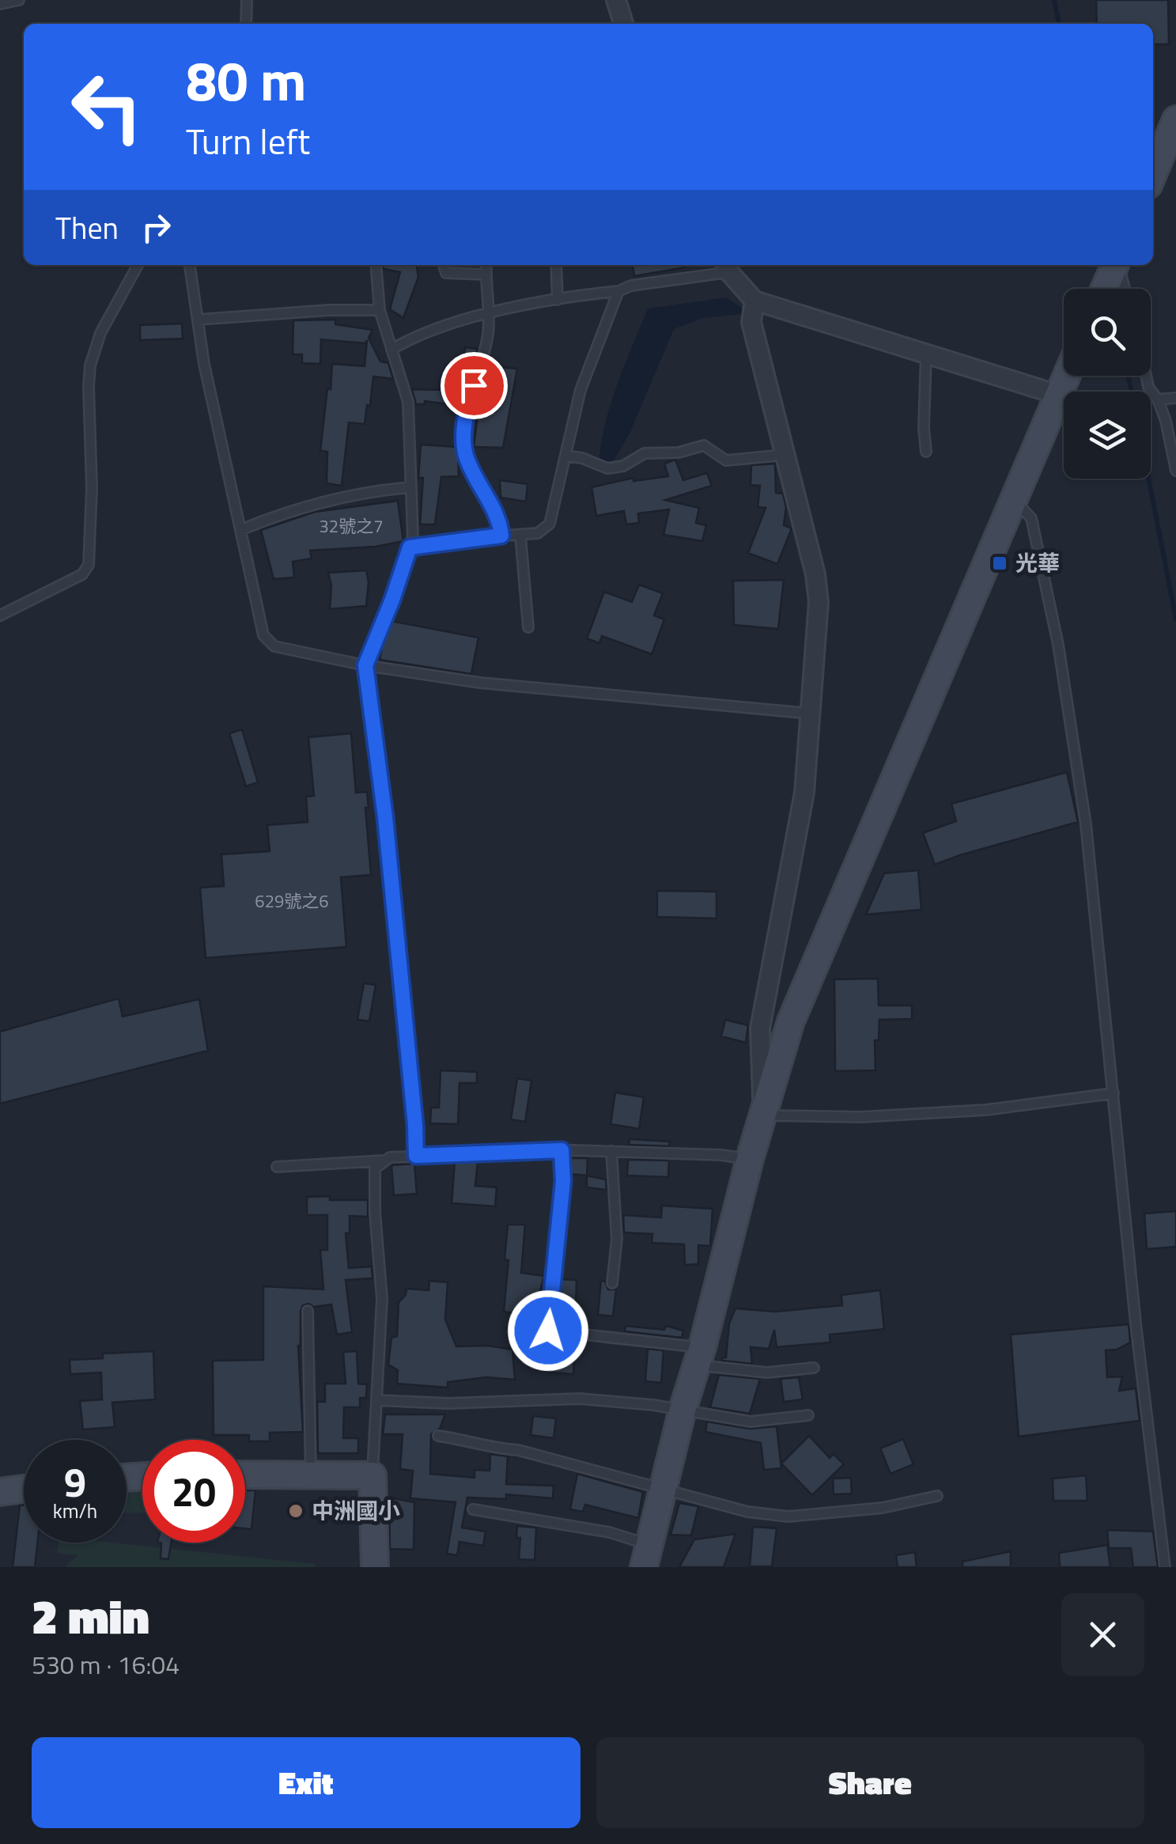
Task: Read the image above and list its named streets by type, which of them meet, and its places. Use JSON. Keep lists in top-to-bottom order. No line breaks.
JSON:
{"places":{"transit":["光華"],"other":["中洲國小"]},"house_numbers":["32號之7","629號之6"],"page":{"turn":["80 m","Turn left"],"then":"Then","speed":"9 km/h","limit":"20","heading":["2 min","530 m · 16:04"],"buttons":["Exit","Share"]}}
